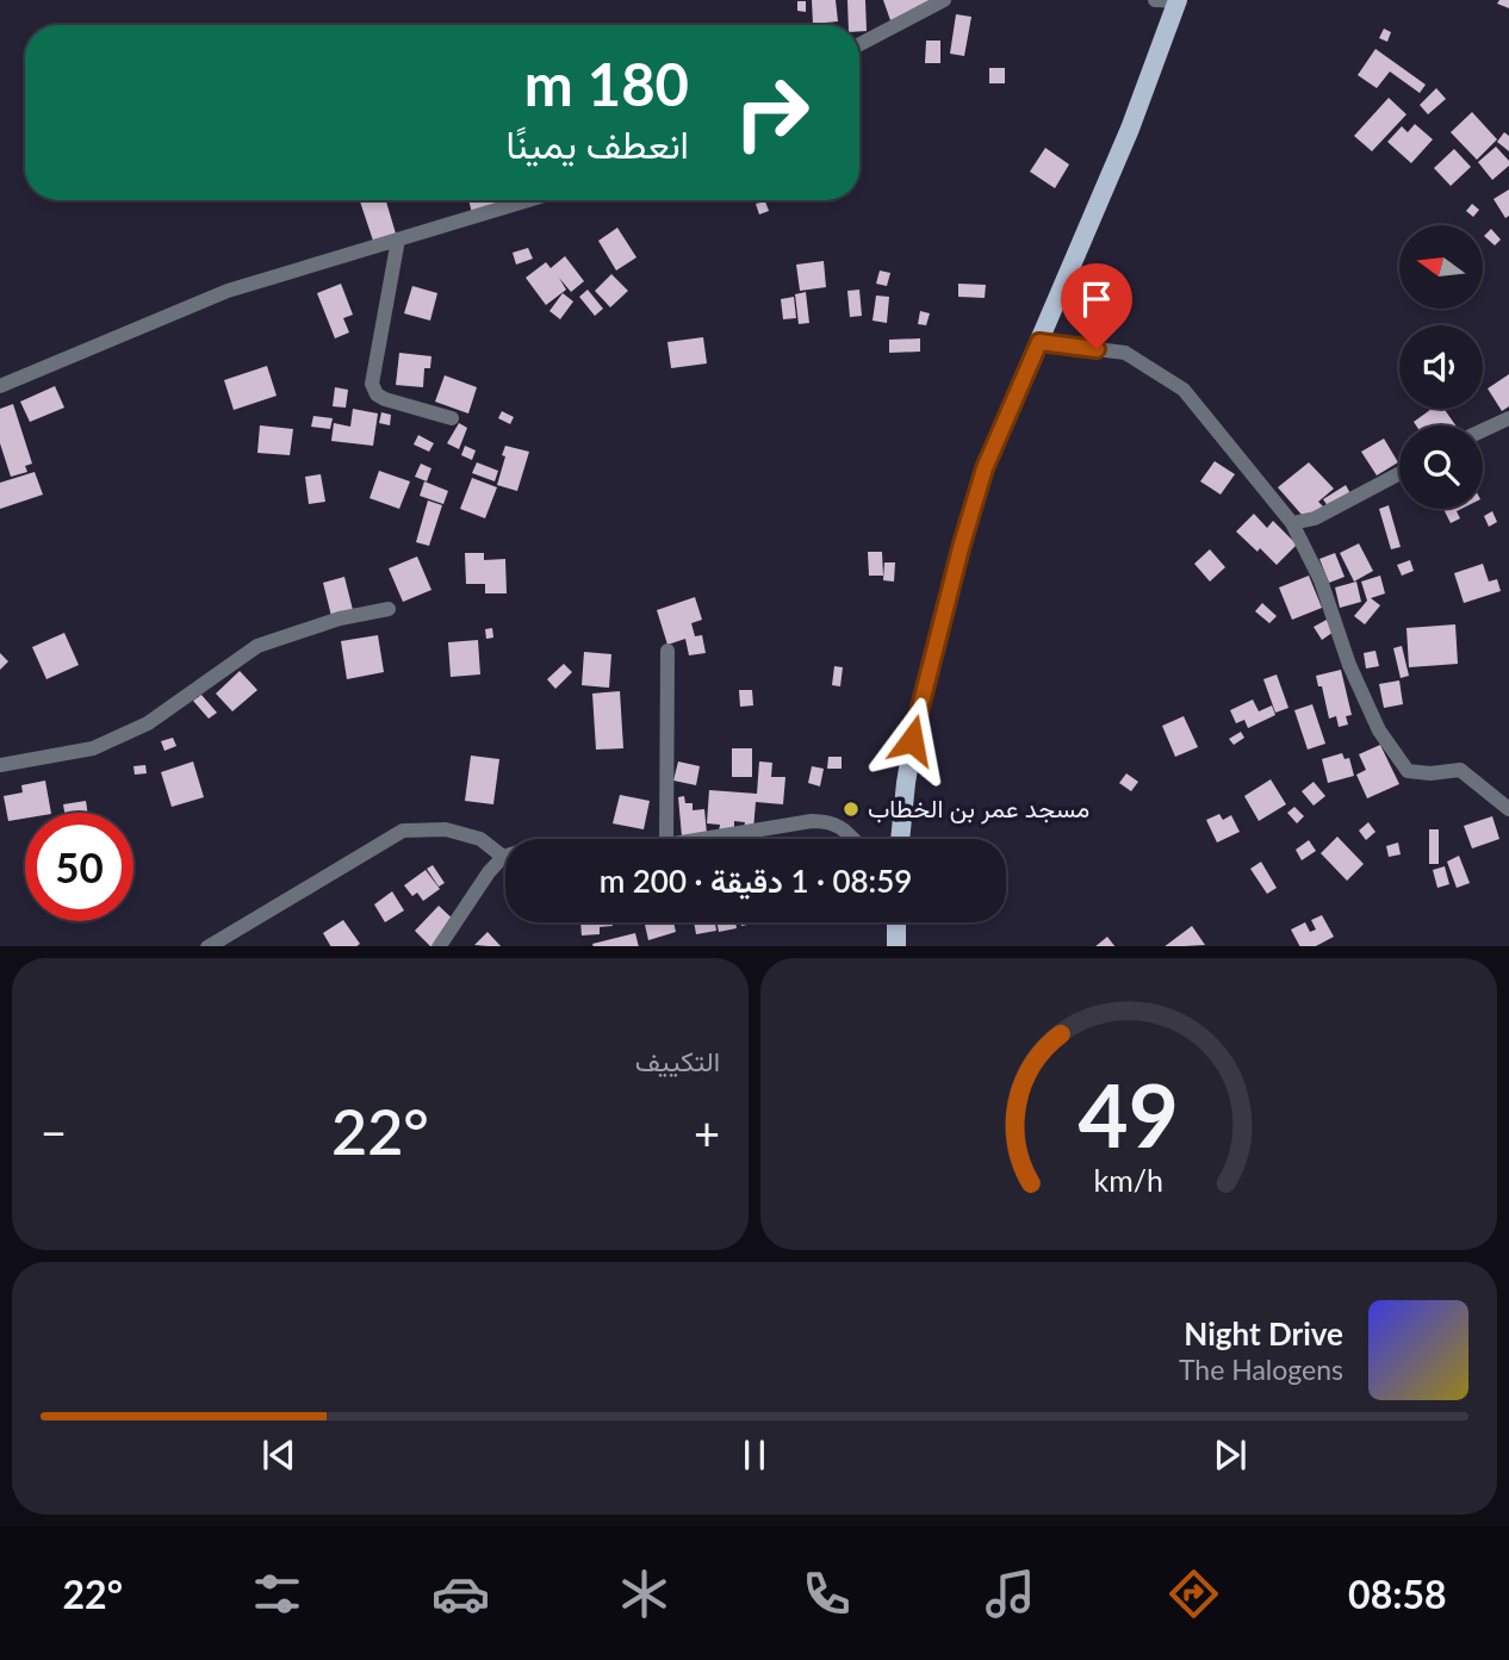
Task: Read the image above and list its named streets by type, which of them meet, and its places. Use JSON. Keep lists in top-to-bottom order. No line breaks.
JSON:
{"places":["مسجد عمر بن الخطاب"],"north":"left","page":{"turn":["180 m","انعطف يمينًا"],"limit":"50","trip":"08:59 · 1 دقيقة · 200 m","tile":"التكييف","heat":["−","22°","+"],"song":["Night Drive","The Halogens"],"tabs":["08:58","22°"],"gauge":["49","km/h"]}}
